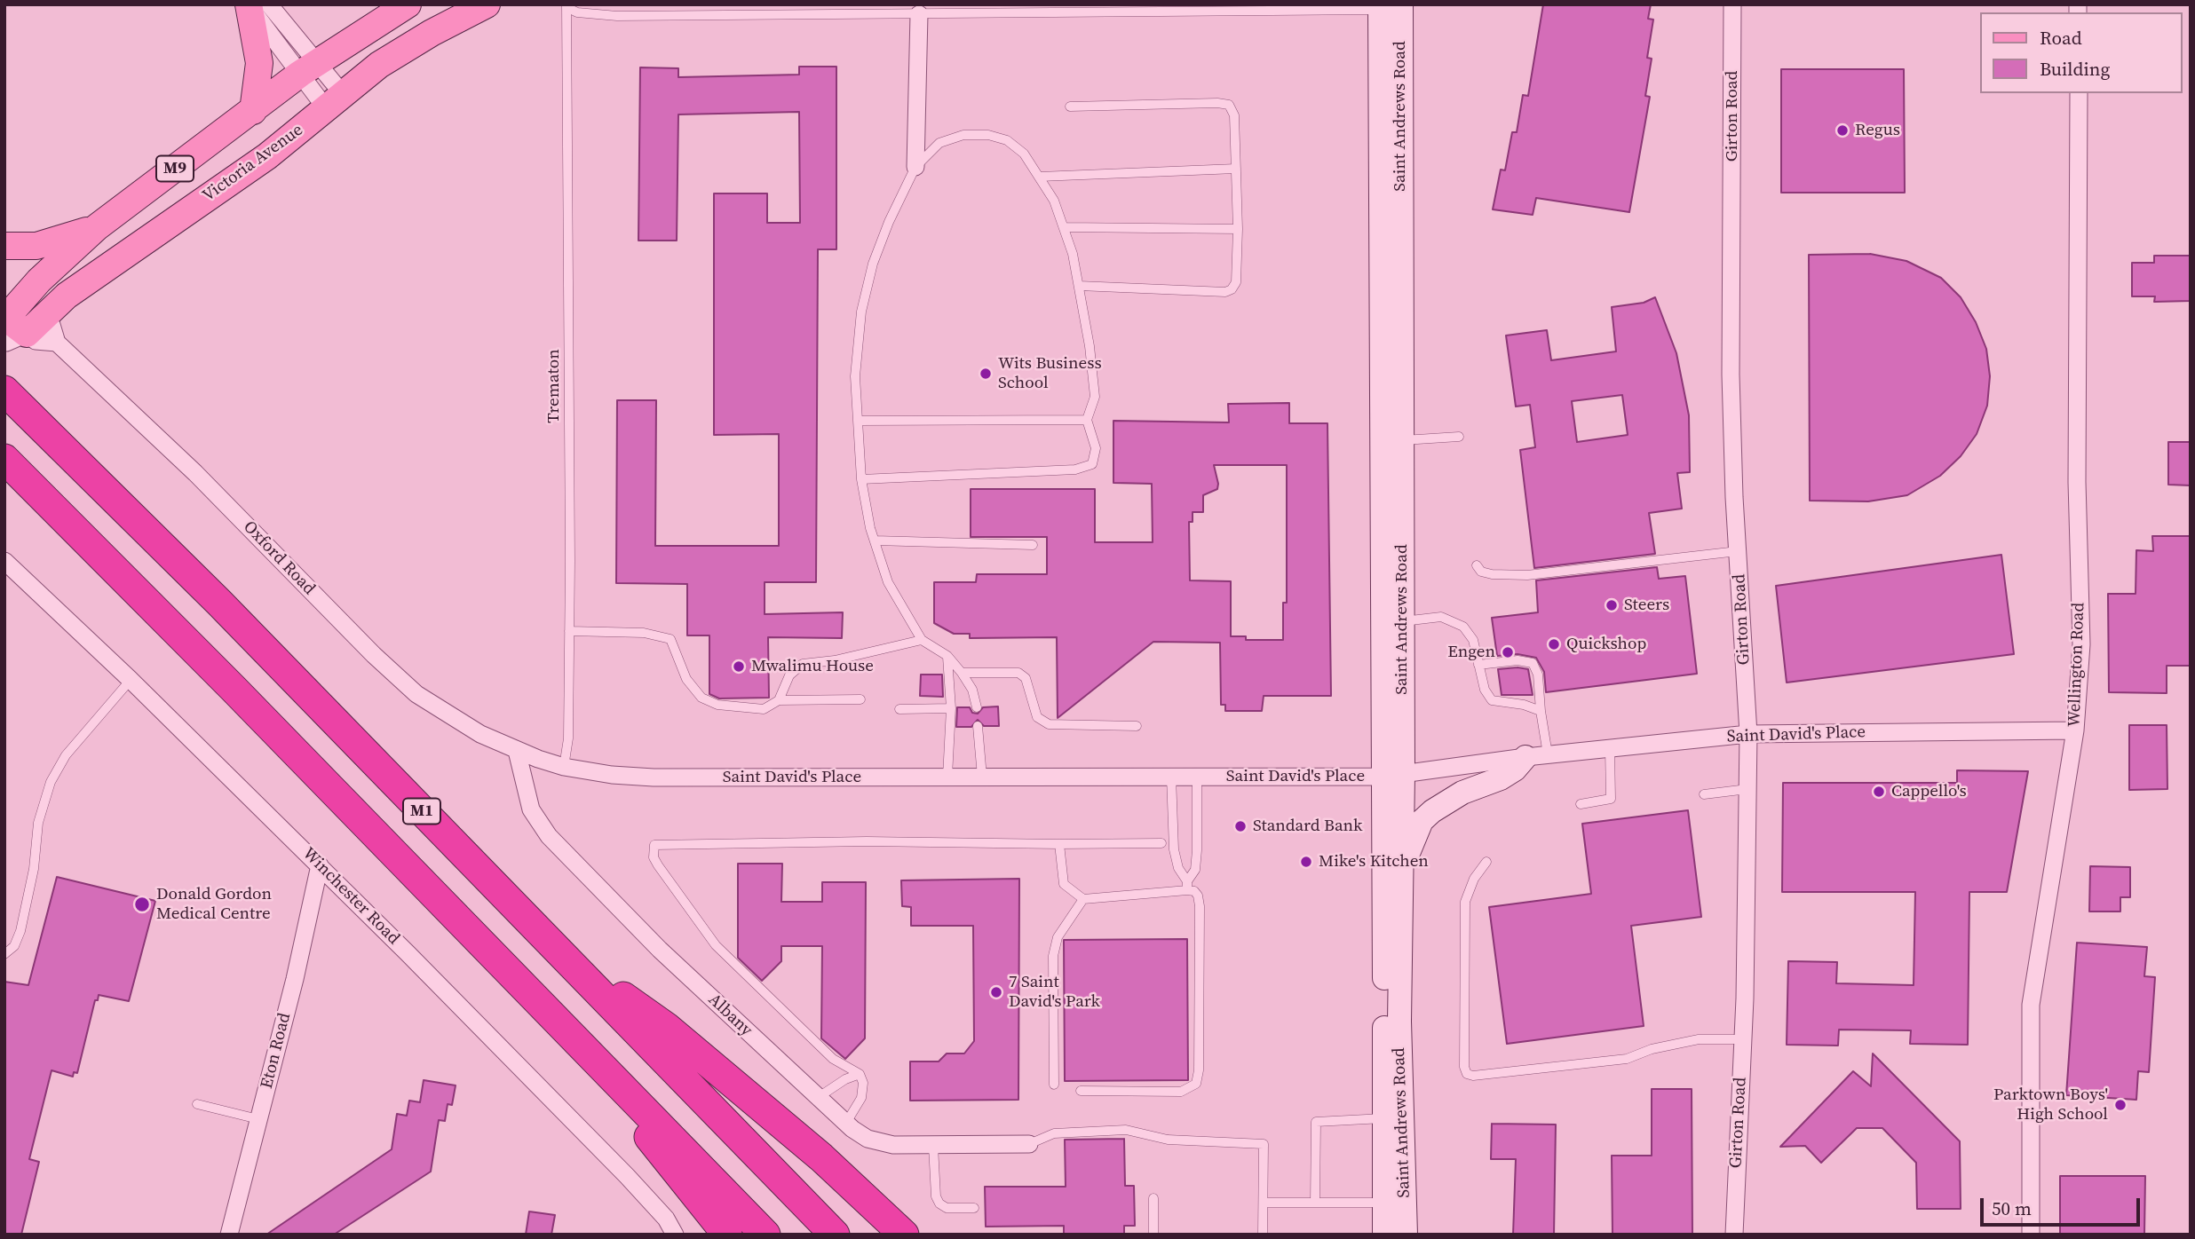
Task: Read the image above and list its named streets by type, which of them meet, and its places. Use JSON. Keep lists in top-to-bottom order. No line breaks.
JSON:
{"streets":{"highway":["M1"],"main road":["Saint Andrews Road","Victoria Avenue","M9"],"street":["Girton Road","Oxford Road","Wellington Road","Saint David's Place","Winchester Road","Albany","Eton Road"],"lane":["Trematon"]},"crossings":[["Saint Andrews Road","Saint David's Place"],["Girton Road","Saint David's Place"],["Victoria Avenue","M9"],["Victoria Avenue","Oxford Road"],["M9","Oxford Road"],["Trematon","Saint David's Place"],["Oxford Road","Saint David's Place"],["Oxford Road","Albany"],["Wellington Road","Saint David's Place"],["Saint David's Place","Albany"],["Winchester Road","Eton Road"]],"places":["Regus","Wits Business School","Steers","Quickshop","Engen","Mwalimu House","Cappello's","Standard Bank","Mike's Kitchen","Donald Gordon Medical Centre","7 Saint David's Park","Parktown Boys' High School"],"legend":["Road","Building"],"scale_bar":"50 m"}
